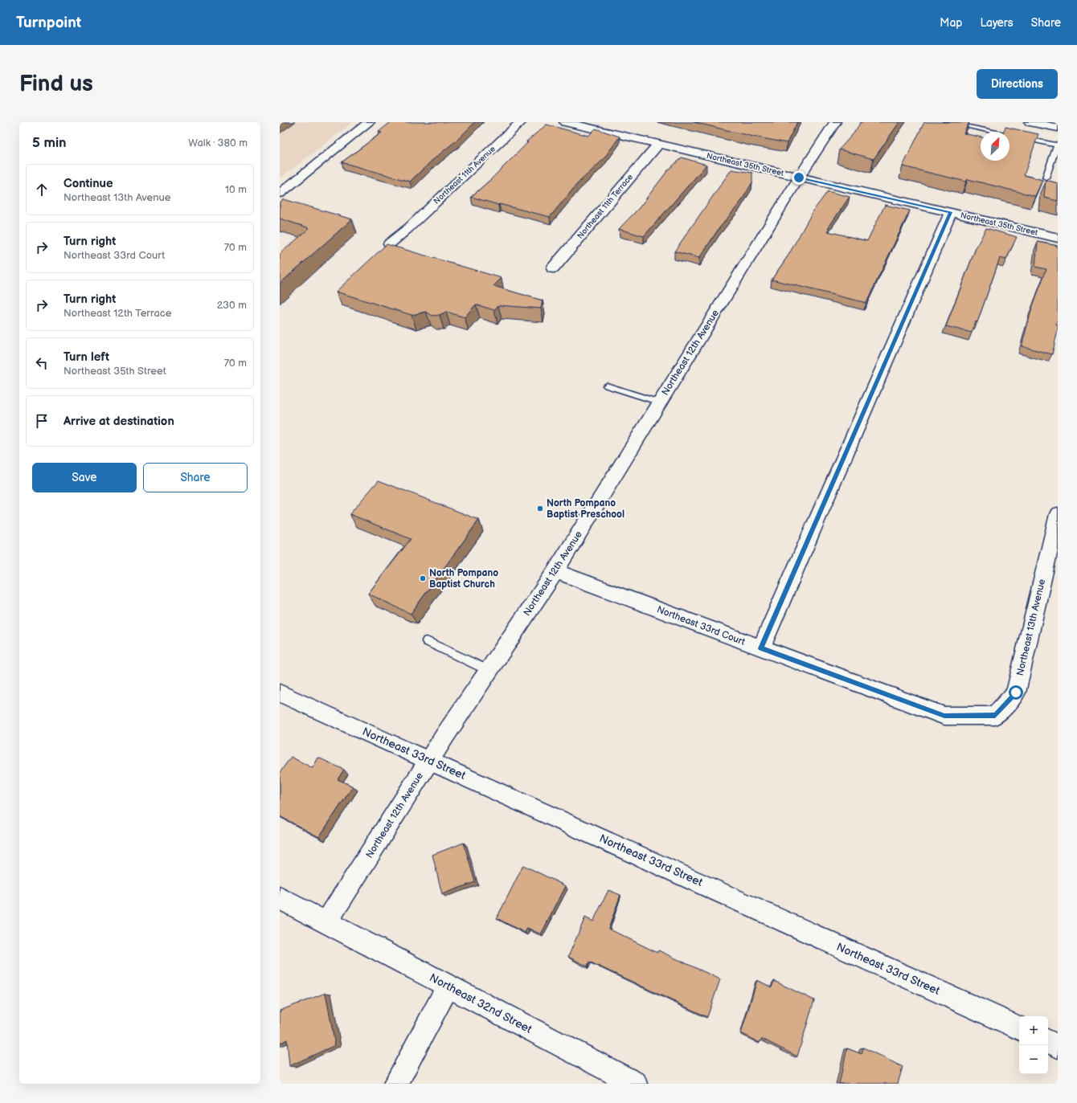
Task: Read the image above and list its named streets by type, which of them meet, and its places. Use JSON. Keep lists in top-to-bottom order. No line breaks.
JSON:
{"streets":{"street":["Northeast 35th Street","Northeast 11th Avenue","Northeast 11th Terrace","Northeast 12th Avenue","Northeast 33rd Court","Northeast 13th Avenue","Northeast 33rd Street","Northeast 32nd Street"]},"crossings":[["Northeast 35th Street","Northeast 11th Terrace"],["Northeast 35th Street","Northeast 12th Avenue"],["Northeast 12th Avenue","Northeast 33rd Court"],["Northeast 12th Avenue","Northeast 33rd Street"],["Northeast 12th Avenue","Northeast 32nd Street"],["Northeast 33rd Court","Northeast 13th Avenue"]],"places":["North Pompano Baptist Preschool","North Pompano Baptist Church"],"north":"top right","page":{"header":"Turnpoint","nav":["Map","Layers","Share"],"buttons":["Directions",["Save","Share"]],"title":"Find us","heading":["5 min","Walk · 380 m"],"list":[["Continue","Northeast 13th Avenue","10 m"],["Turn right","Northeast 33rd Court","70 m"],["Turn right","Northeast 12th Terrace","230 m"],["Turn left","Northeast 35th Street","70 m"],"Arrive at destination"],"map_buttons":["+","−"]}}
